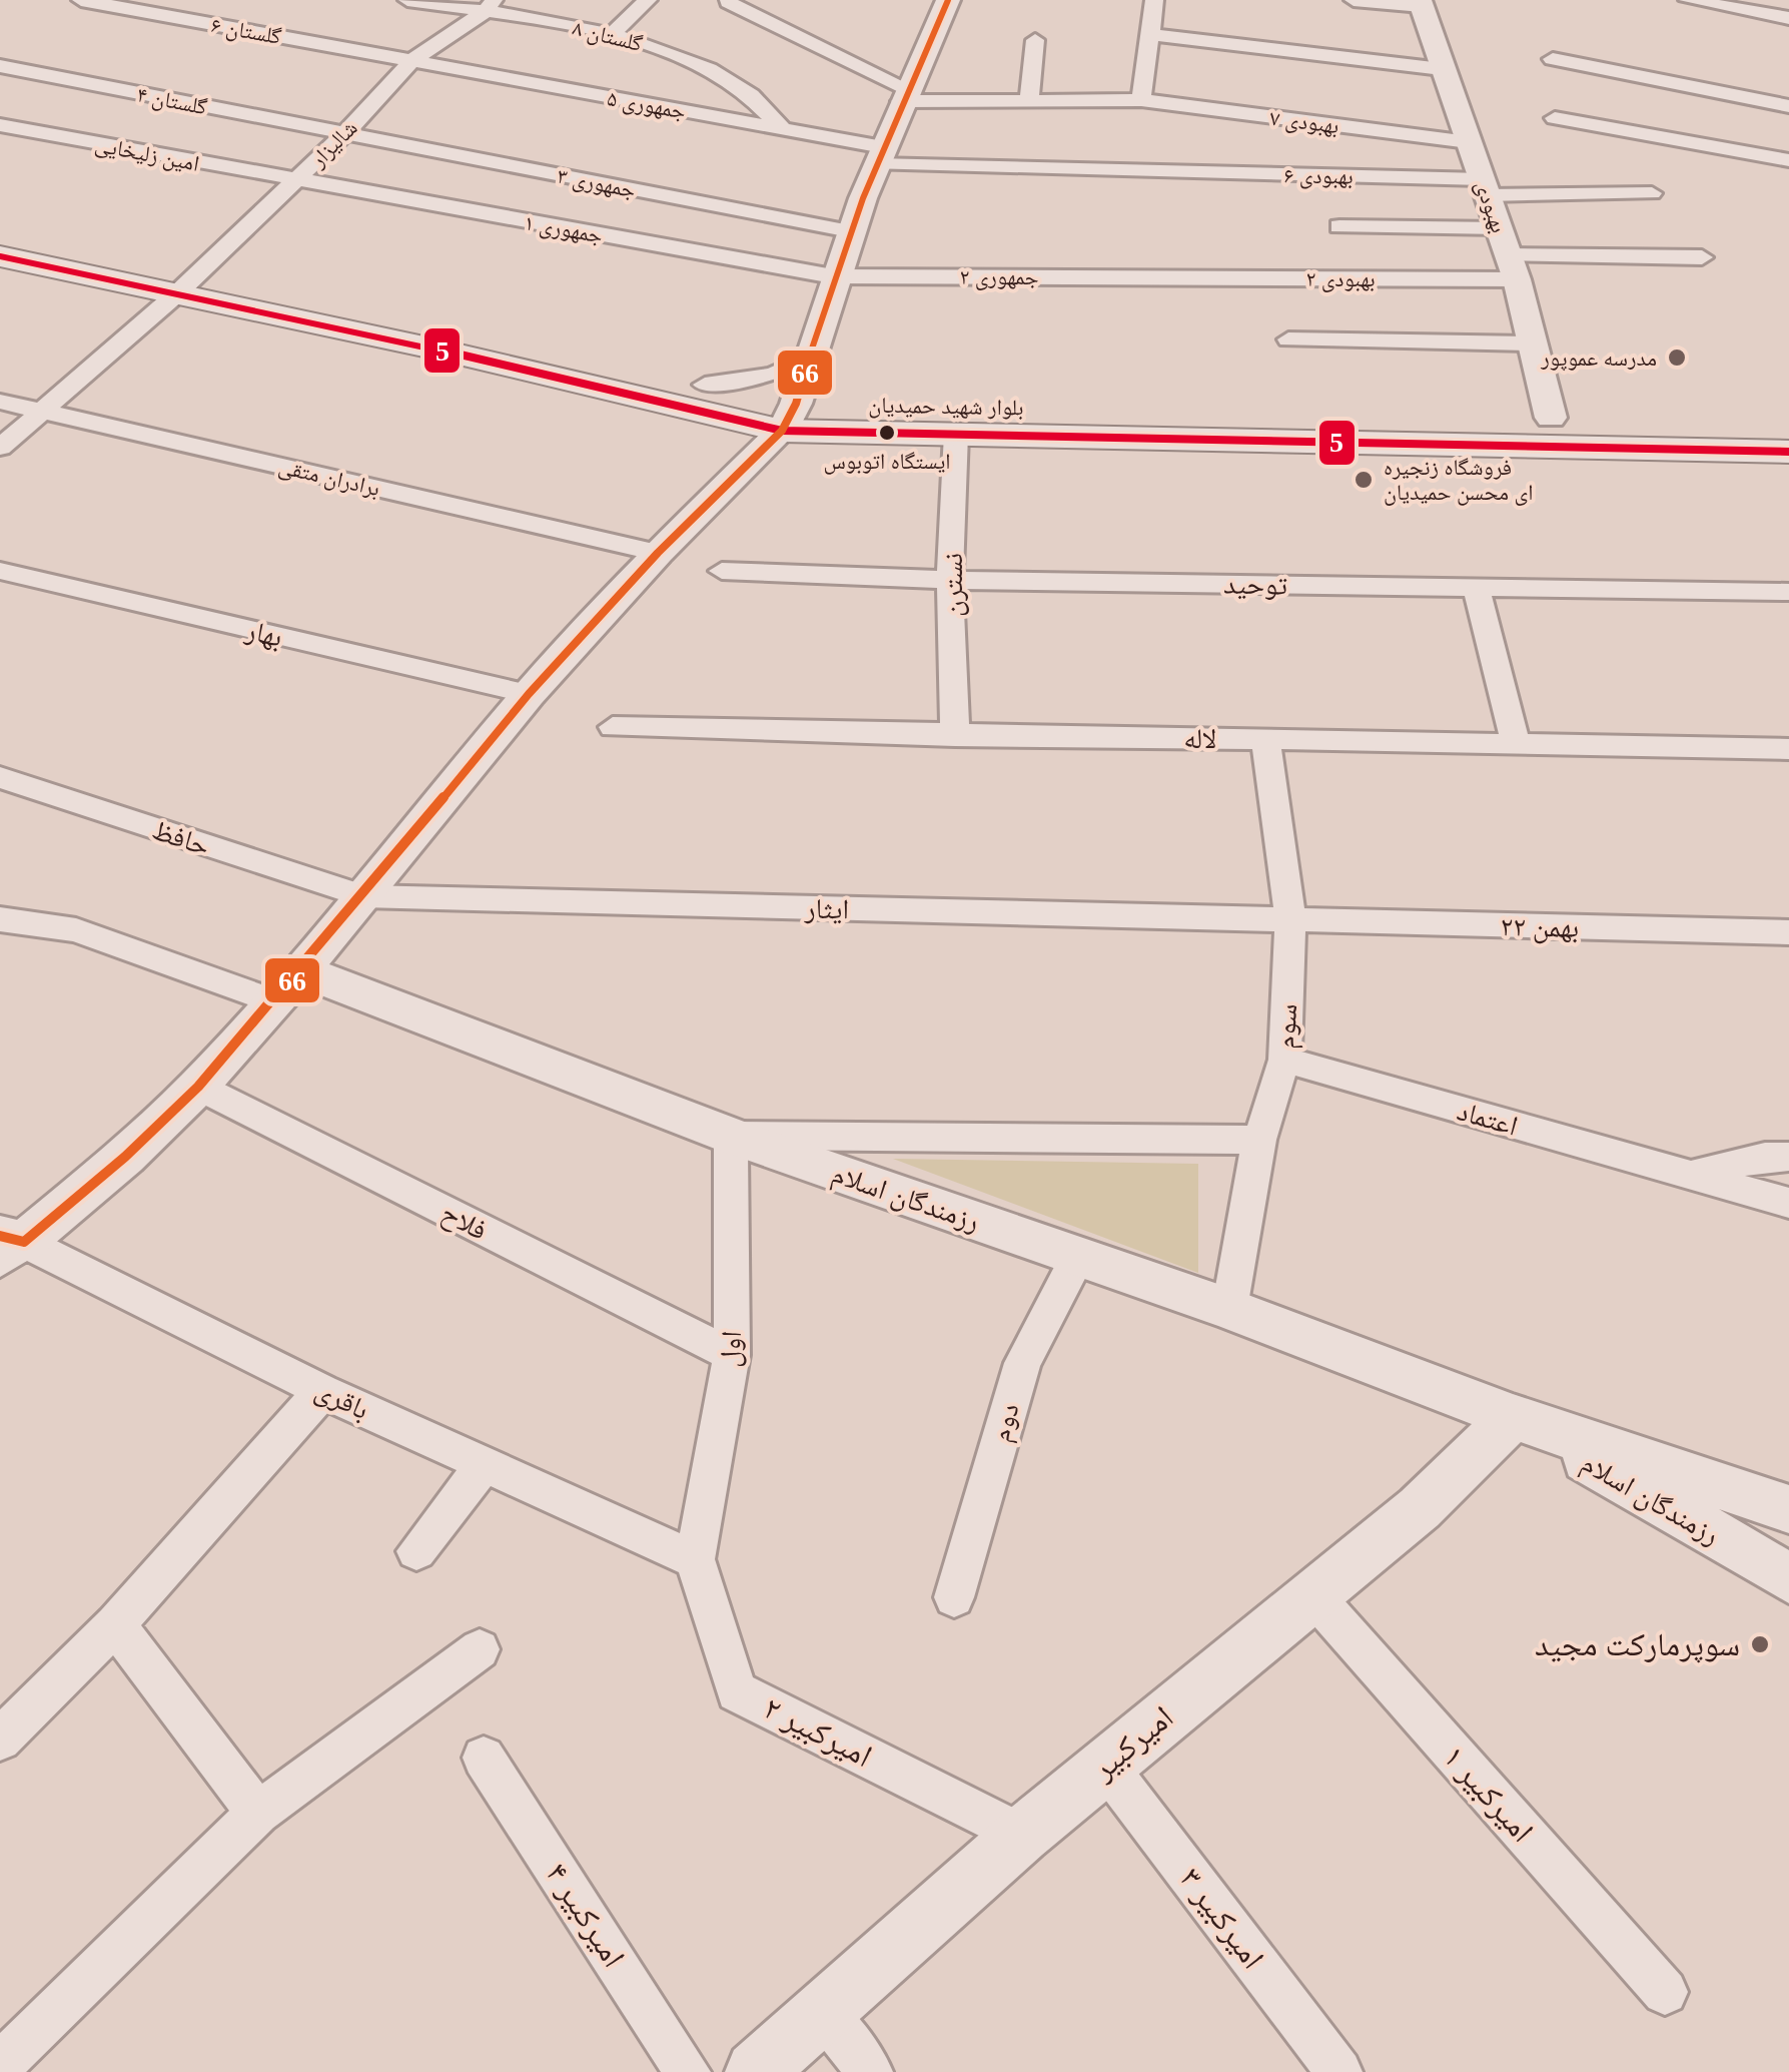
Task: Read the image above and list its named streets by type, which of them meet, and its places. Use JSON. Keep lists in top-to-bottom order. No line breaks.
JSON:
{"streets":{"main road":["بلوار شهید حمیدیان"],"street":["گلستان ۶","گلستان ۸","گلستان ۴","جمهوری ۵","بهبودی ۷","شالیزار","امین زلیخایی","بهبودی ۶","جمهوری ۳","بهبودی","جمهوری ۱","جمهوری ۲","بهبودی ۲","برادران متقی","توحید","نسترن","بهار","لاله","حافظ","ایثار","۲۲ بهمن","سوم","اعتماد","رزمندگان اسلام","فلاح","اول","باقری","دوم","امیرکبیر ۲","امیرکبیر","امیرکبیر ۱","امیرکبیر ۴","امیرکبیر ۳"]},"crossings":[["گلستان ۶","جمهوری ۵"],["گلستان ۶","شالیزار"],["گلستان ۸","جمهوری ۵"],["گلستان ۸","شالیزار"],["گلستان ۴","شالیزار"],["گلستان ۴","جمهوری ۳"],["جمهوری ۵","شالیزار"],["جمهوری ۵","بهبودی ۶"],["بهبودی ۷","بهبودی"],["شالیزار","امین زلیخایی"],["شالیزار","جمهوری ۳"],["شالیزار","جمهوری ۱"],["شالیزار","بلوار شهید حمیدیان"],["شالیزار","برادران متقی"],["امین زلیخایی","جمهوری ۱"],["بهبودی ۶","بهبودی"],["بهبودی","بهبودی ۲"],["بهبودی","بلوار شهید حمیدیان"],["جمهوری ۱","جمهوری ۲"],["جمهوری ۲","بهبودی ۲"],["بلوار شهید حمیدیان","نسترن"],["توحید","نسترن"],["نسترن","لاله"],["لاله","سوم"],["حافظ","ایثار"],["ایثار","۲۲ بهمن"],["ایثار","سوم"],["۲۲ بهمن","سوم"],["سوم","اعتماد"],["سوم","رزمندگان اسلام"],["رزمندگان اسلام","اول"],["رزمندگان اسلام","دوم"],["رزمندگان اسلام","امیرکبیر"],["فلاح","اول"],["اول","باقری"],["اول","امیرکبیر ۲"],["باقری","امیرکبیر ۲"],["امیرکبیر ۲","امیرکبیر"],["امیرکبیر","امیرکبیر ۱"],["امیرکبیر","امیرکبیر ۳"]],"places":["مدرسه عموپور","ایستگاه اتوبوس","فروشگاه زنجیره ای محسن حمیدیان","سوپرمارکت مجید"],"lines":["transit line 66","transit line 5"]}
